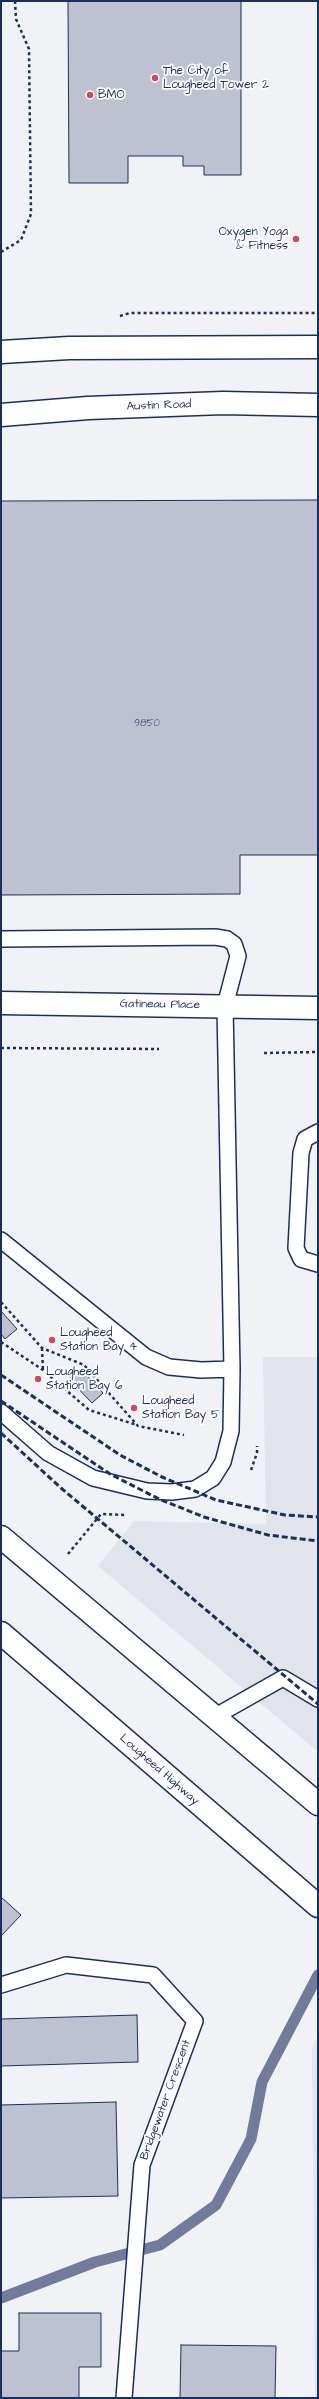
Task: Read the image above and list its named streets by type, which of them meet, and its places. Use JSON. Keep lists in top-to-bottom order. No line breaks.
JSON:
{"streets":{"main road":["Austin Road","Gatineau Place","Lougheed Highway"],"lane":["Bridgewater Crescent"]},"places":["The City of Lougheed Tower 2","BMO","Oxygen Yoga & Fitness","Lougheed Station Bay 4","Lougheed Station Bay 6","Lougheed Station Bay 5"],"house_numbers":["9850"]}
